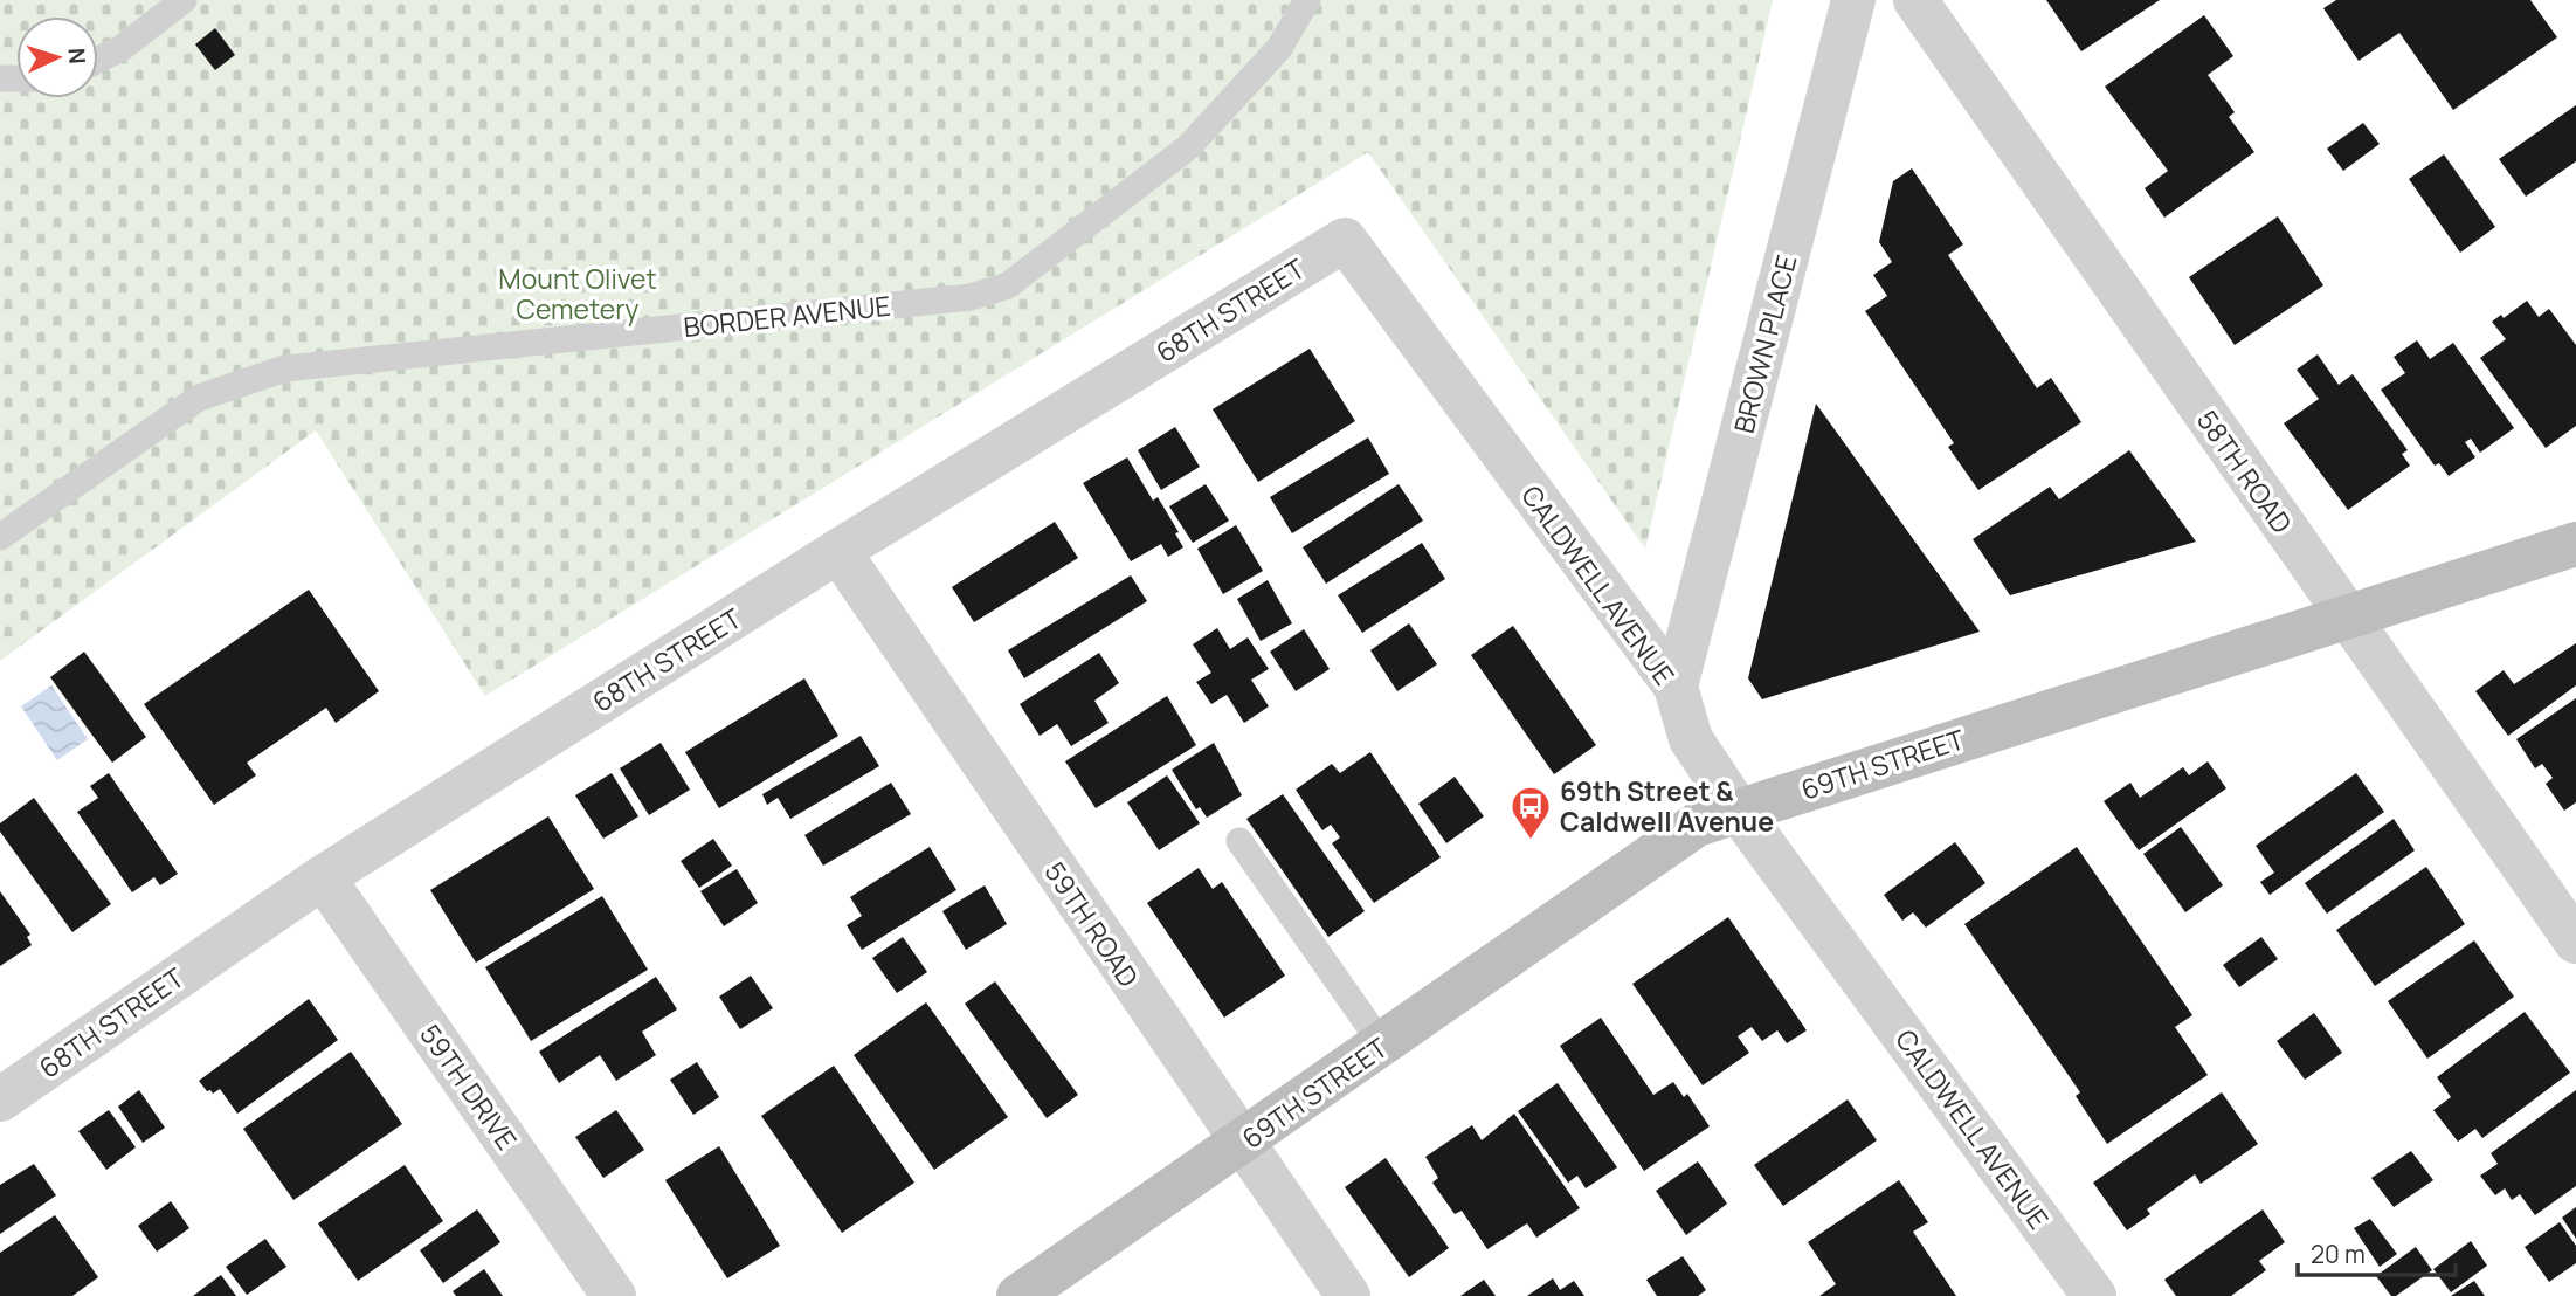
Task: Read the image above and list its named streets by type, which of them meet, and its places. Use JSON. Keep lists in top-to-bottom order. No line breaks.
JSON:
{"streets":{"main road":["69TH STREET"],"street":["68TH STREET","BROWN PLACE","58TH ROAD","CALDWELL AVENUE","59TH ROAD","59TH DRIVE"],"lane":["BORDER AVENUE"]},"crossings":[["68TH STREET","CALDWELL AVENUE"],["68TH STREET","59TH ROAD"],["68TH STREET","59TH DRIVE"],["BROWN PLACE","CALDWELL AVENUE"],["58TH ROAD","69TH STREET"],["CALDWELL AVENUE","69TH STREET"],["69TH STREET","59TH ROAD"]],"parks":["Mount Olivet Cemetery"],"places":{"bus stop":["69th Street & Caldwell Avenue"]},"scale_bar":"20 m","north":"right"}
